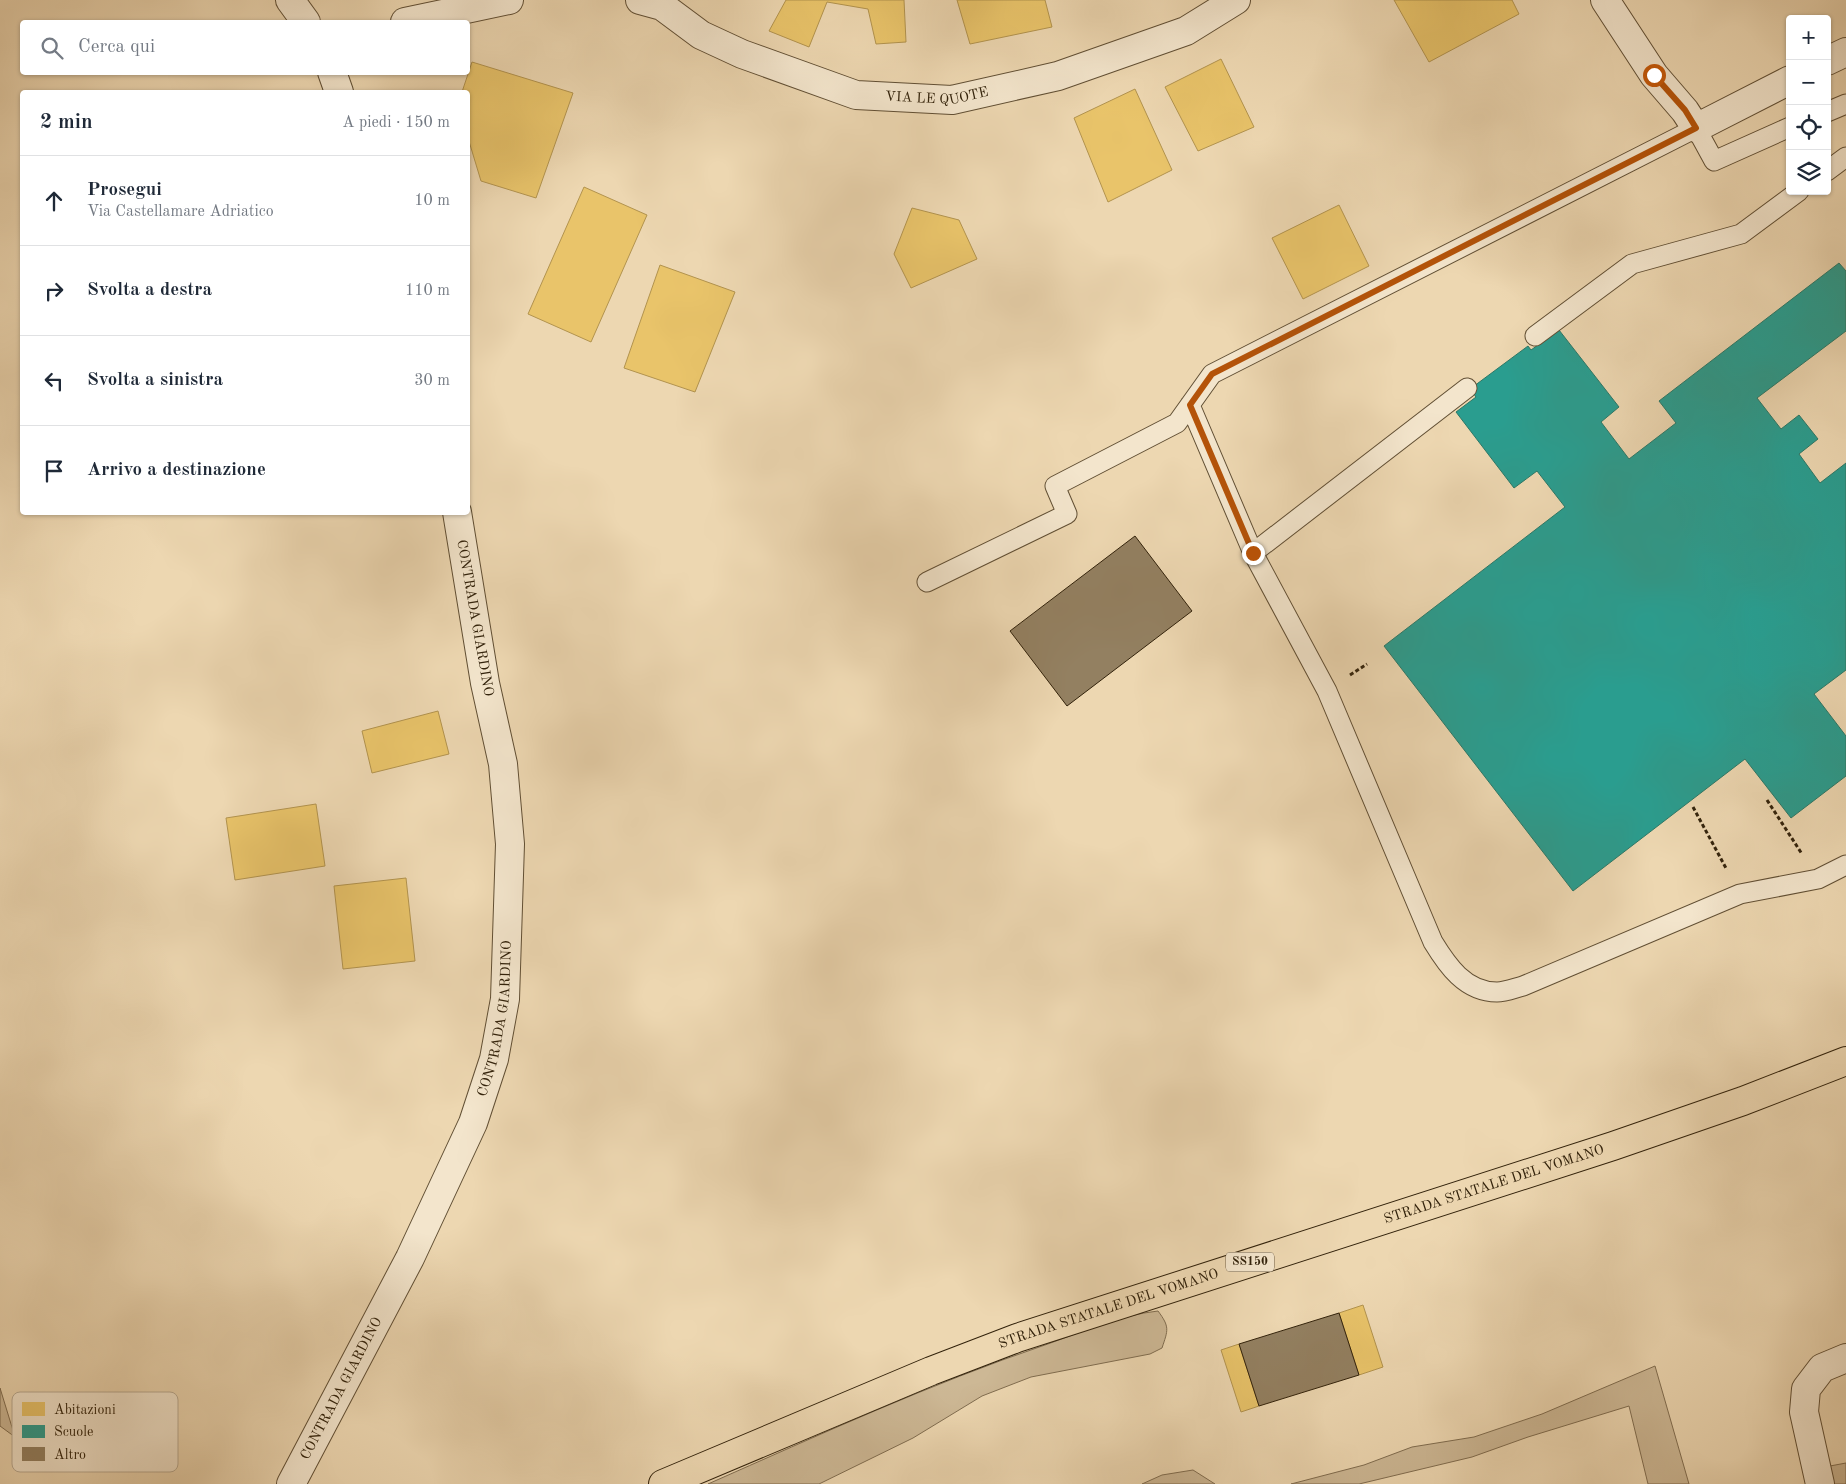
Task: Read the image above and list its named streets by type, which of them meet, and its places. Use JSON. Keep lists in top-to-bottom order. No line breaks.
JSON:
{"streets":{"main road":["STRADA STATALE DEL VOMANO","SS150"],"street":["VIA LE QUOTE","CONTRADA GIARDINO"]},"legend":["Abitazioni","Scuole","Altro"],"page":{"map_buttons":["+","−"],"search":"Cerca qui","heading":["2 min","A piedi · 150 m"],"list":[["Prosegui","Via Castellamare Adriatico","10 m"],["Svolta a destra","110 m"],["Svolta a sinistra","30 m"],"Arrivo a destinazione"]}}
